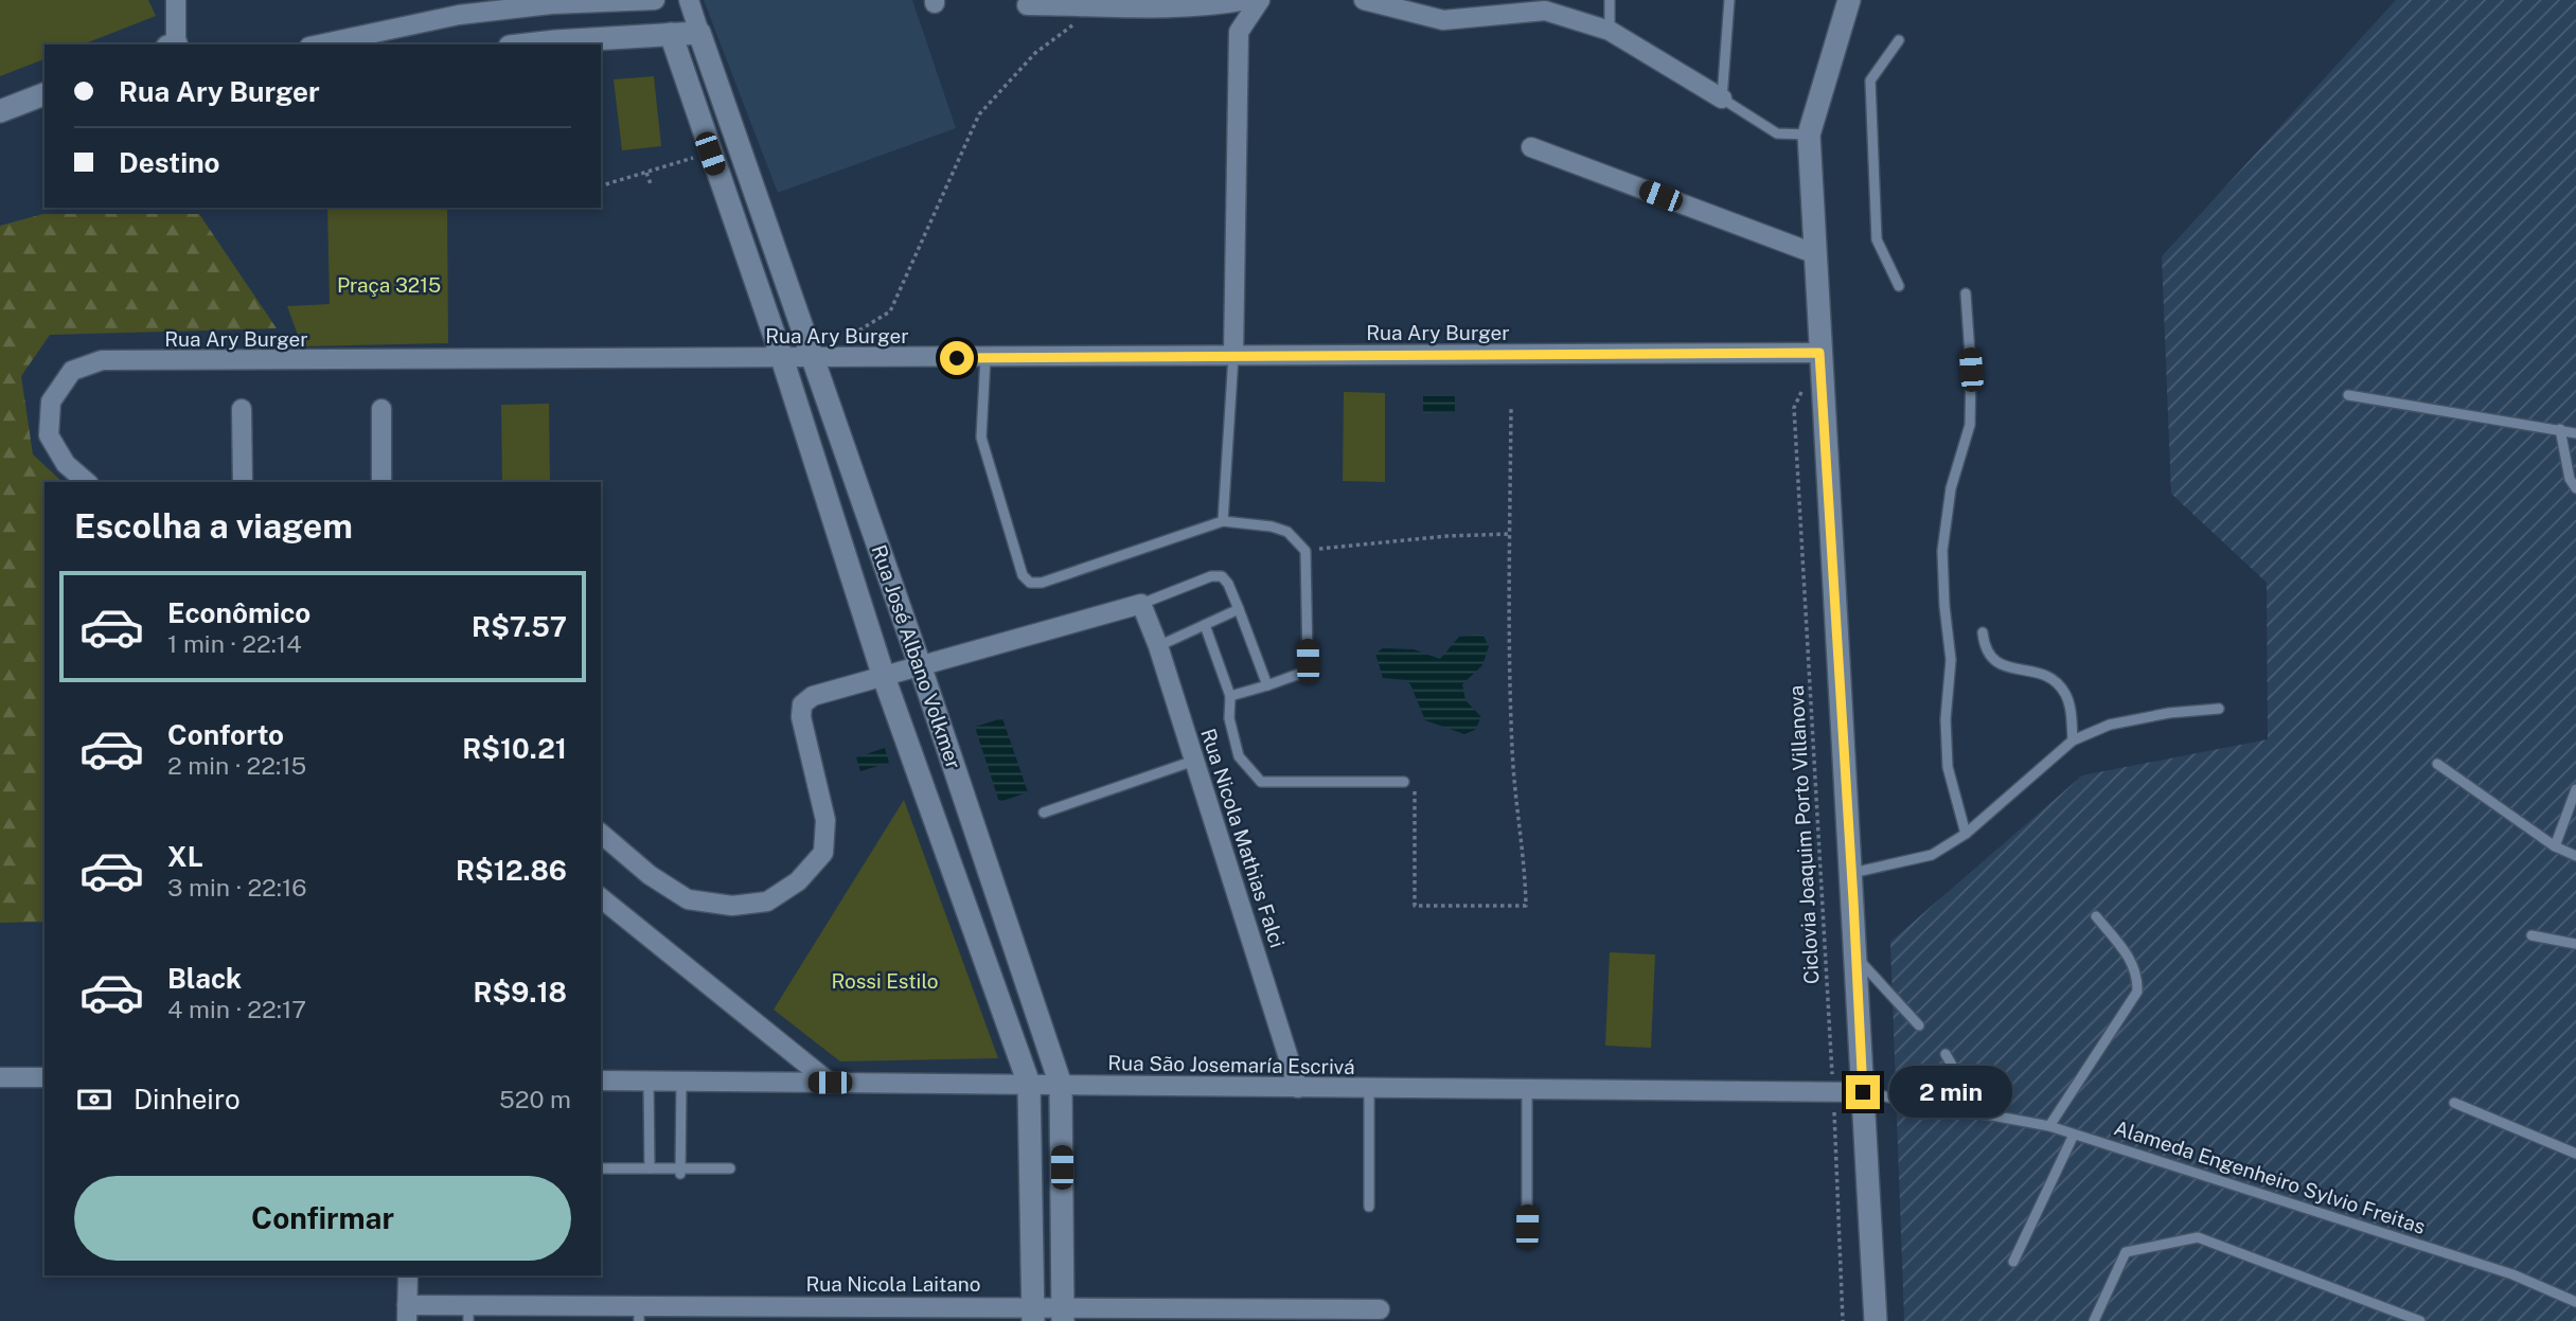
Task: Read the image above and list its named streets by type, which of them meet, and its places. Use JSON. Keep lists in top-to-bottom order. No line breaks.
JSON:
{"streets":{"street":["Rua Ary Burger","Rua José Albano Volkmer","Rua Nicola Mathias Falci","Rua São Josemaría Escrivá","Rua Nicola Laitano"],"lane":["Alameda Engenheiro Sylvio Freitas"],"path":["Ciclovia Joaquim Porto Villanova"]},"crossings":[["Rua Ary Burger","Rua José Albano Volkmer"],["Rua José Albano Volkmer","Rua São Josemaría Escrivá"],["Rua José Albano Volkmer","Rua Nicola Laitano"],["Ciclovia Joaquim Porto Villanova","Rua São Josemaría Escrivá"],["Rua Nicola Mathias Falci","Rua São Josemaría Escrivá"]],"parks":["Praça 3215","Rossi Estilo"],"page":{"banner":["Rua Ary Burger","Destino"],"heading":"Escolha a viagem","list":[{"name":"Econômico","note":"1 min · 22:14","value":"R$7.57"},{"name":"Conforto","note":"2 min · 22:15","value":"R$10.21"},{"name":"XL","note":"3 min · 22:16","value":"R$12.86"},{"name":"Black","note":"4 min · 22:17","value":"R$9.18"}],"pay":["Dinheiro","520 m"],"bubble":"2 min","buttons":"Confirmar"}}
